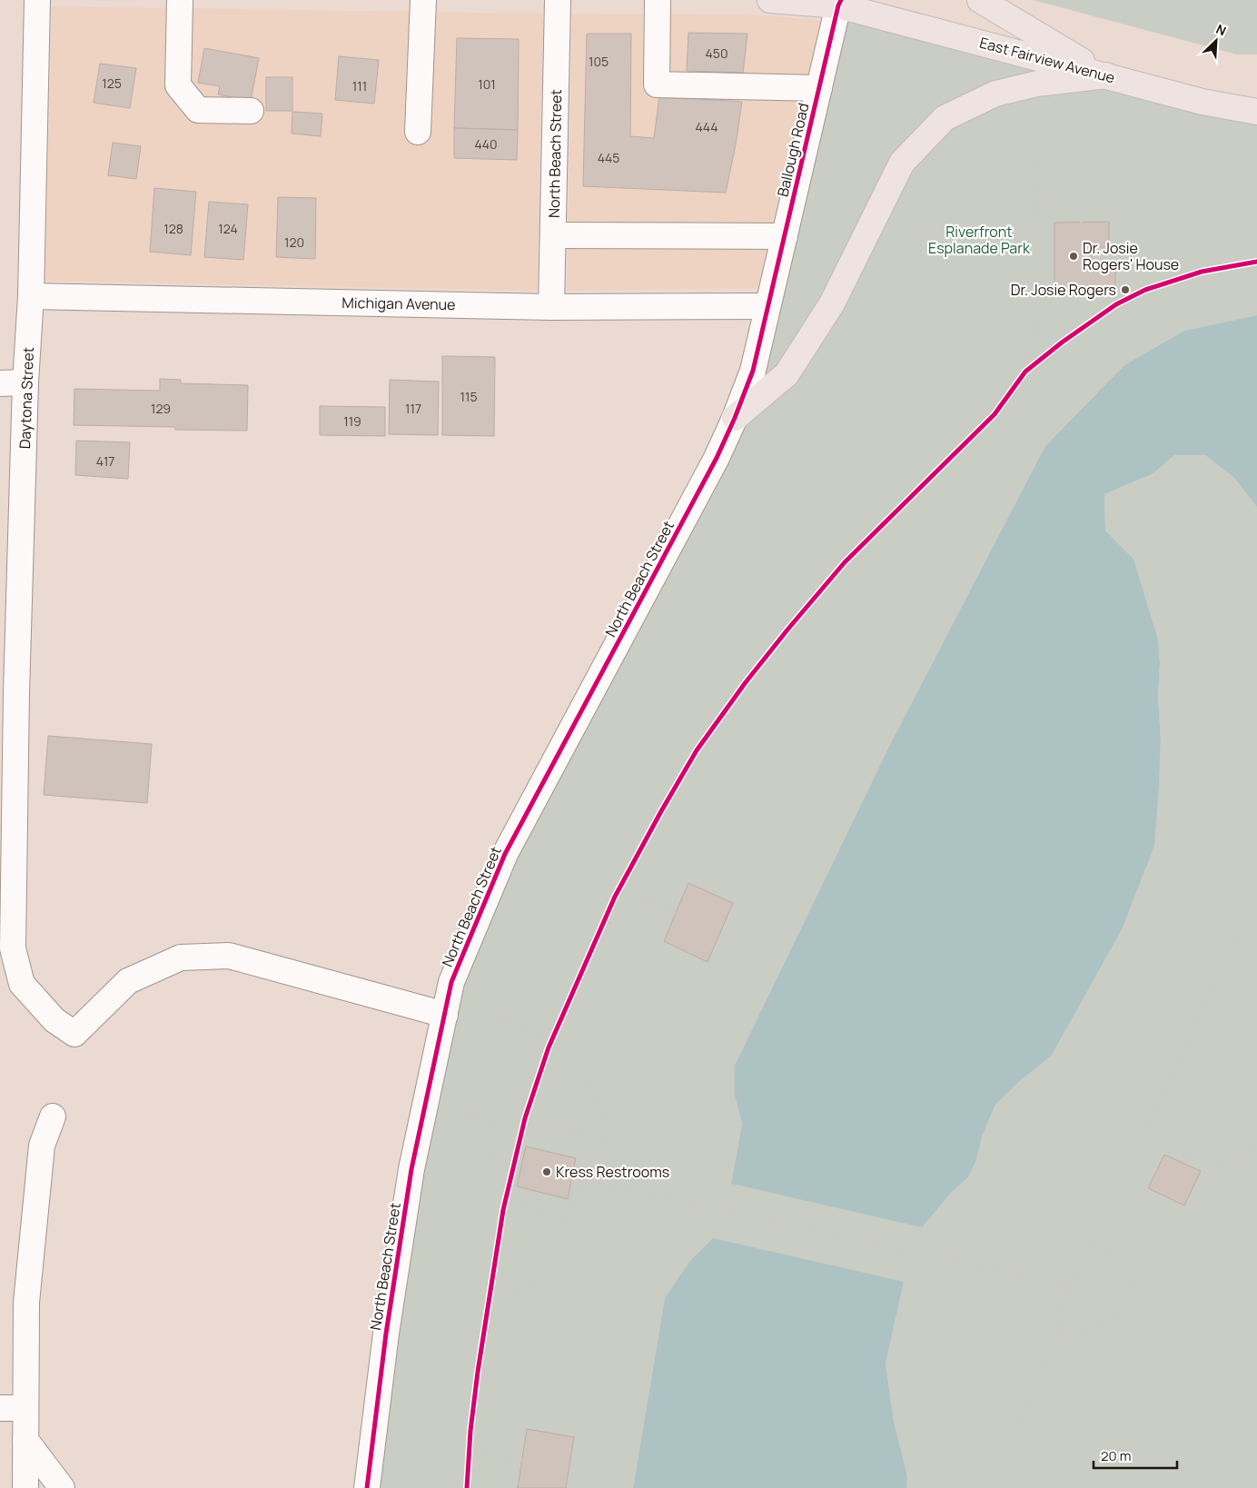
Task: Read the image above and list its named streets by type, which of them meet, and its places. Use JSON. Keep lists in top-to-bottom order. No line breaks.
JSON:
{"streets":{"main road":["East Fairview Avenue"],"street":["Ballough Road","North Beach Street","Michigan Avenue","Daytona Street"]},"crossings":[["East Fairview Avenue","Ballough Road"],["Ballough Road","North Beach Street"],["Ballough Road","Michigan Avenue"],["North Beach Street","Michigan Avenue"],["North Beach Street","Daytona Street"],["Michigan Avenue","Daytona Street"]],"parks":["Riverfront Esplanade Park"],"places":["Dr. Josie Rogers' House","Dr. Josie Rogers","Kress Restrooms"],"house_numbers":["450","105","125","101","111","444","440","445","128","124","120","115","129","117","119","417"],"scale_bar":"20 m","north":"top right"}
